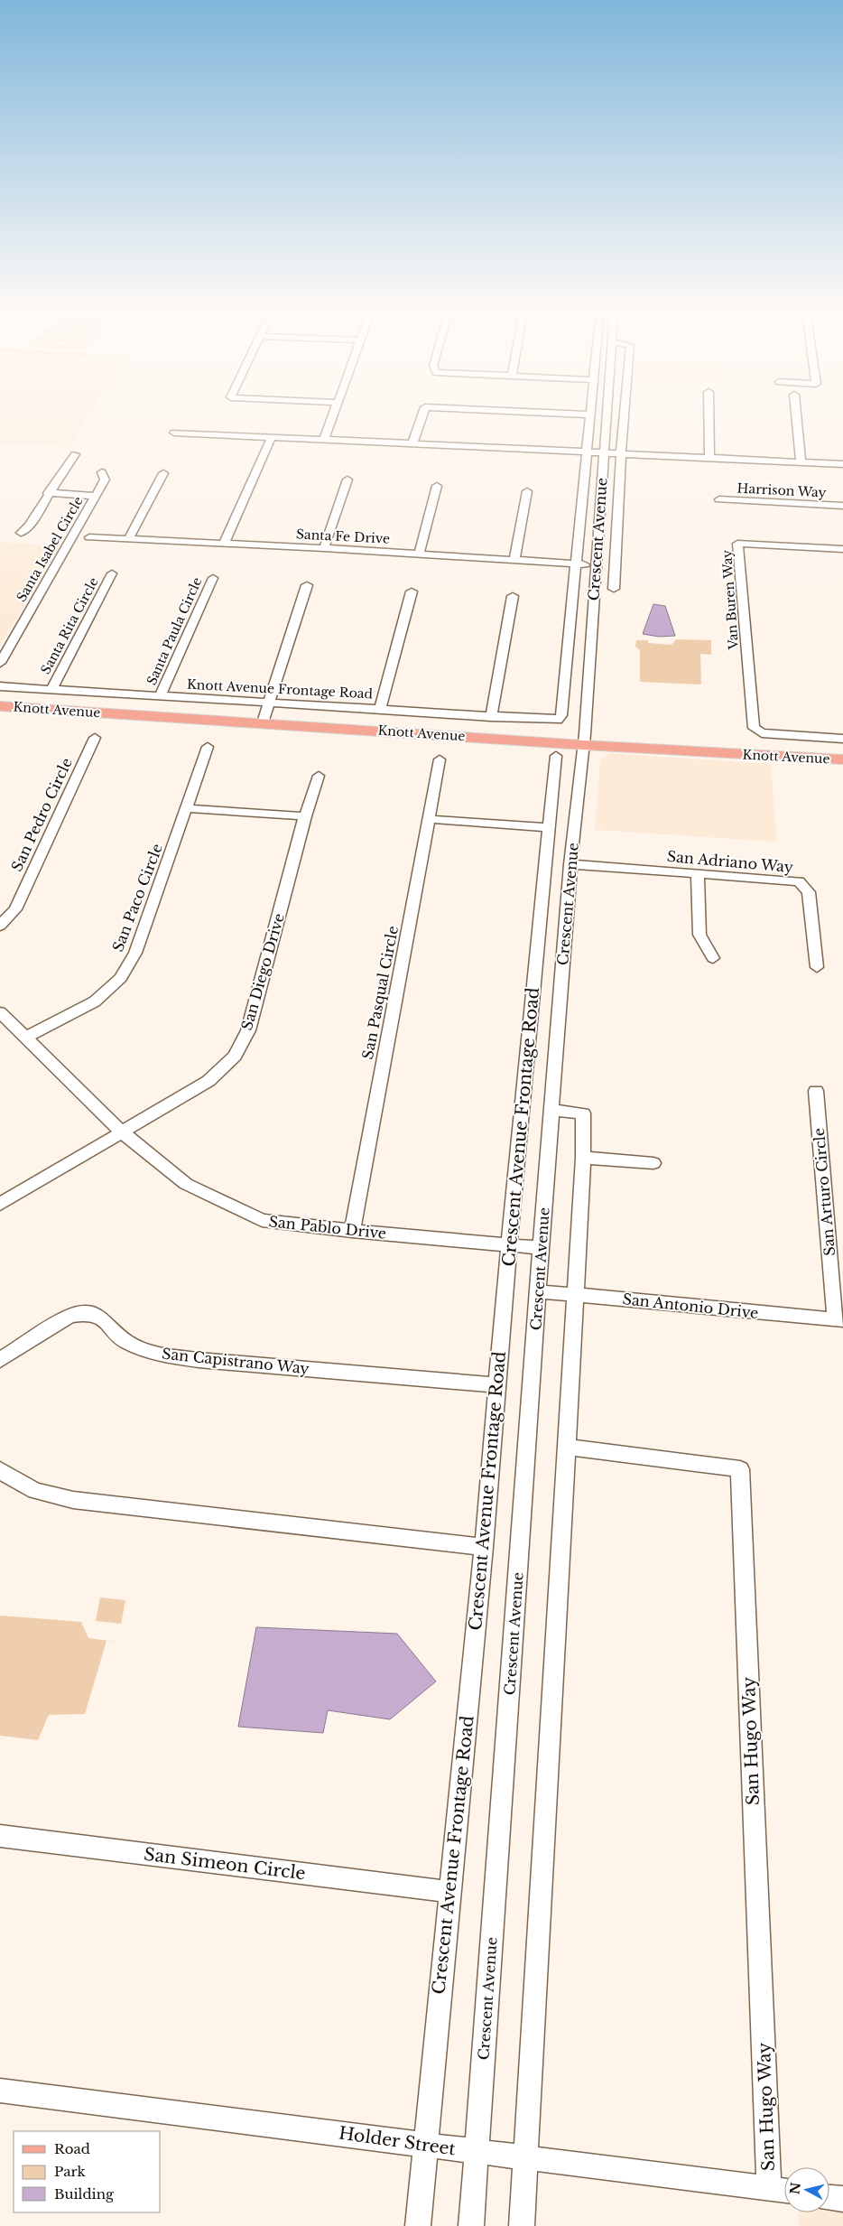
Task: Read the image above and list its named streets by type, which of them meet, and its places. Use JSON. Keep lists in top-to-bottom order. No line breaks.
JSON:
{"streets":{"main road":["Knott Avenue"],"street":["Harrison Way","Santa Fe Drive","Crescent Avenue","Santa Isabel Circle","Van Buren Way","Santa Rita Circle","Santa Paula Circle","Knott Avenue Frontage Road","San Pedro Circle","San Adriano Way","San Paco Circle","San Diego Drive","San Pasqual Circle","Crescent Avenue Frontage Road","San Arturo Circle","San Pablo Drive","San Antonio Drive","San Capistrano Way","San Hugo Way","San Simeon Circle","Holder Street"]},"crossings":[["Santa Fe Drive","Crescent Avenue"],["Crescent Avenue","Knott Avenue Frontage Road"],["Crescent Avenue","Knott Avenue"],["Crescent Avenue","San Adriano Way"],["Crescent Avenue","Crescent Avenue Frontage Road"],["Crescent Avenue","San Pablo Drive"],["Crescent Avenue","San Antonio Drive"],["Crescent Avenue","Holder Street"],["Santa Rita Circle","Knott Avenue Frontage Road"],["Santa Paula Circle","Knott Avenue Frontage Road"],["Knott Avenue Frontage Road","Knott Avenue"],["San Paco Circle","San Pablo Drive"],["San Diego Drive","San Pablo Drive"],["San Pasqual Circle","San Pablo Drive"],["Crescent Avenue Frontage Road","San Pablo Drive"],["Crescent Avenue Frontage Road","San Antonio Drive"],["Crescent Avenue Frontage Road","San Capistrano Way"],["Crescent Avenue Frontage Road","San Hugo Way"],["Crescent Avenue Frontage Road","San Simeon Circle"],["Crescent Avenue Frontage Road","Holder Street"],["San Arturo Circle","San Antonio Drive"],["San Hugo Way","Holder Street"]],"legend":["Road","Park","Building"],"north":"left"}
